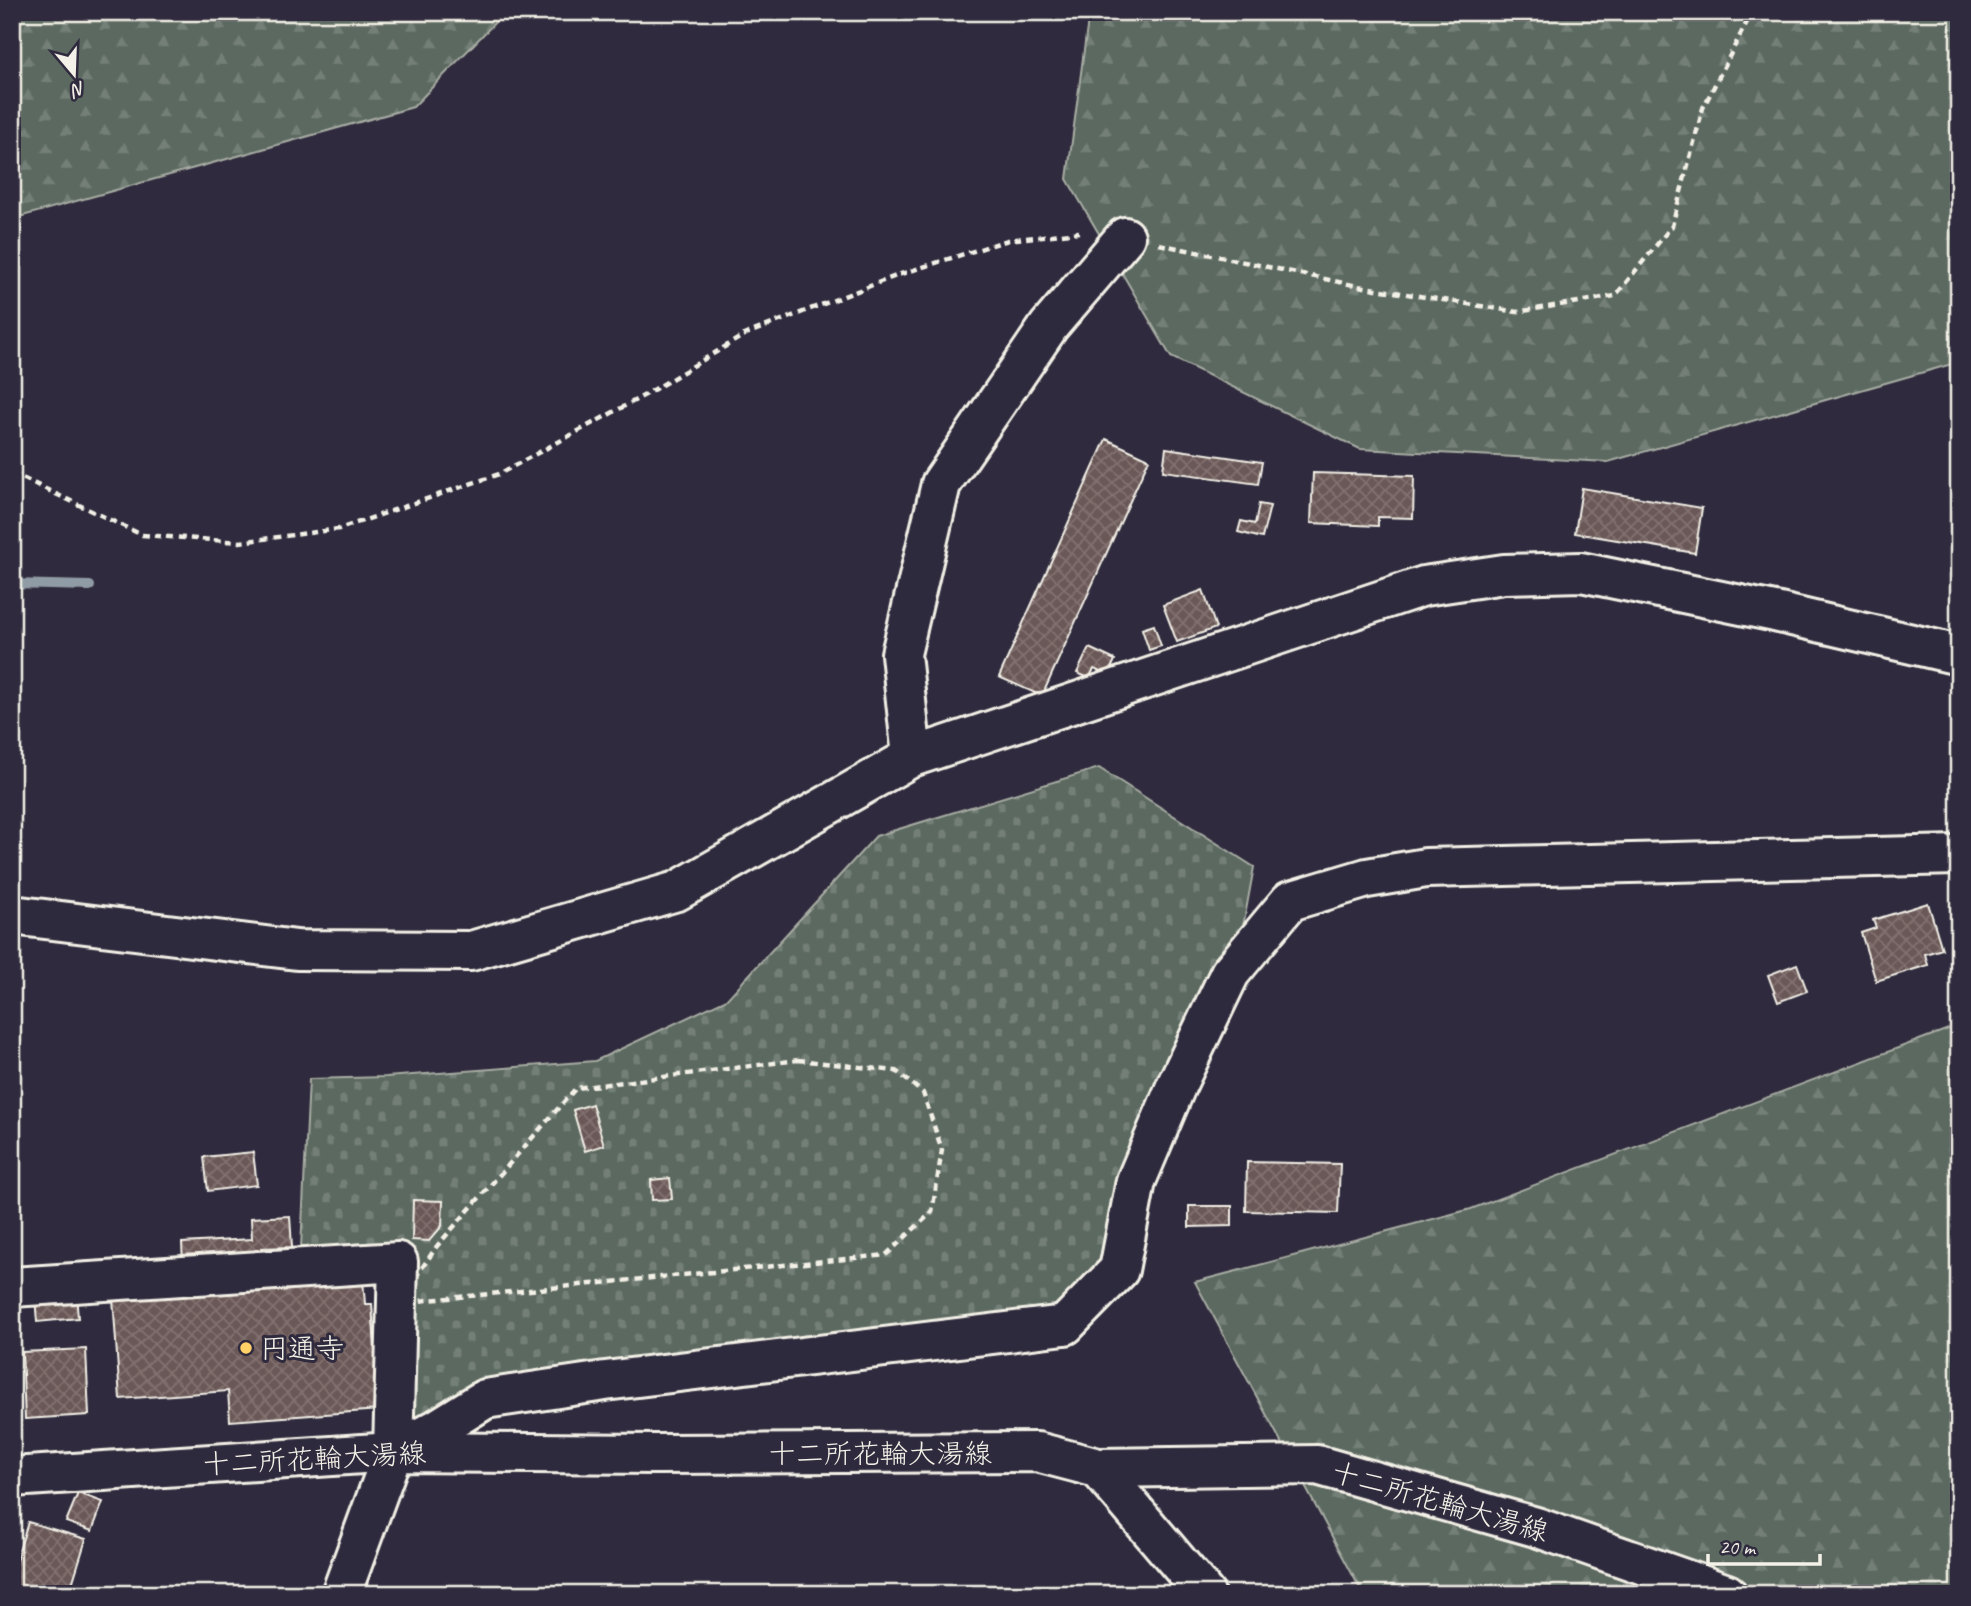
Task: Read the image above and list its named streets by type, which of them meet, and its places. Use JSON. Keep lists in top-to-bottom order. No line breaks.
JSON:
{"streets":{"street":["十二所花輪大湯線"]},"places":["円通寺"],"scale_bar":"20 m","north":"bottom"}
